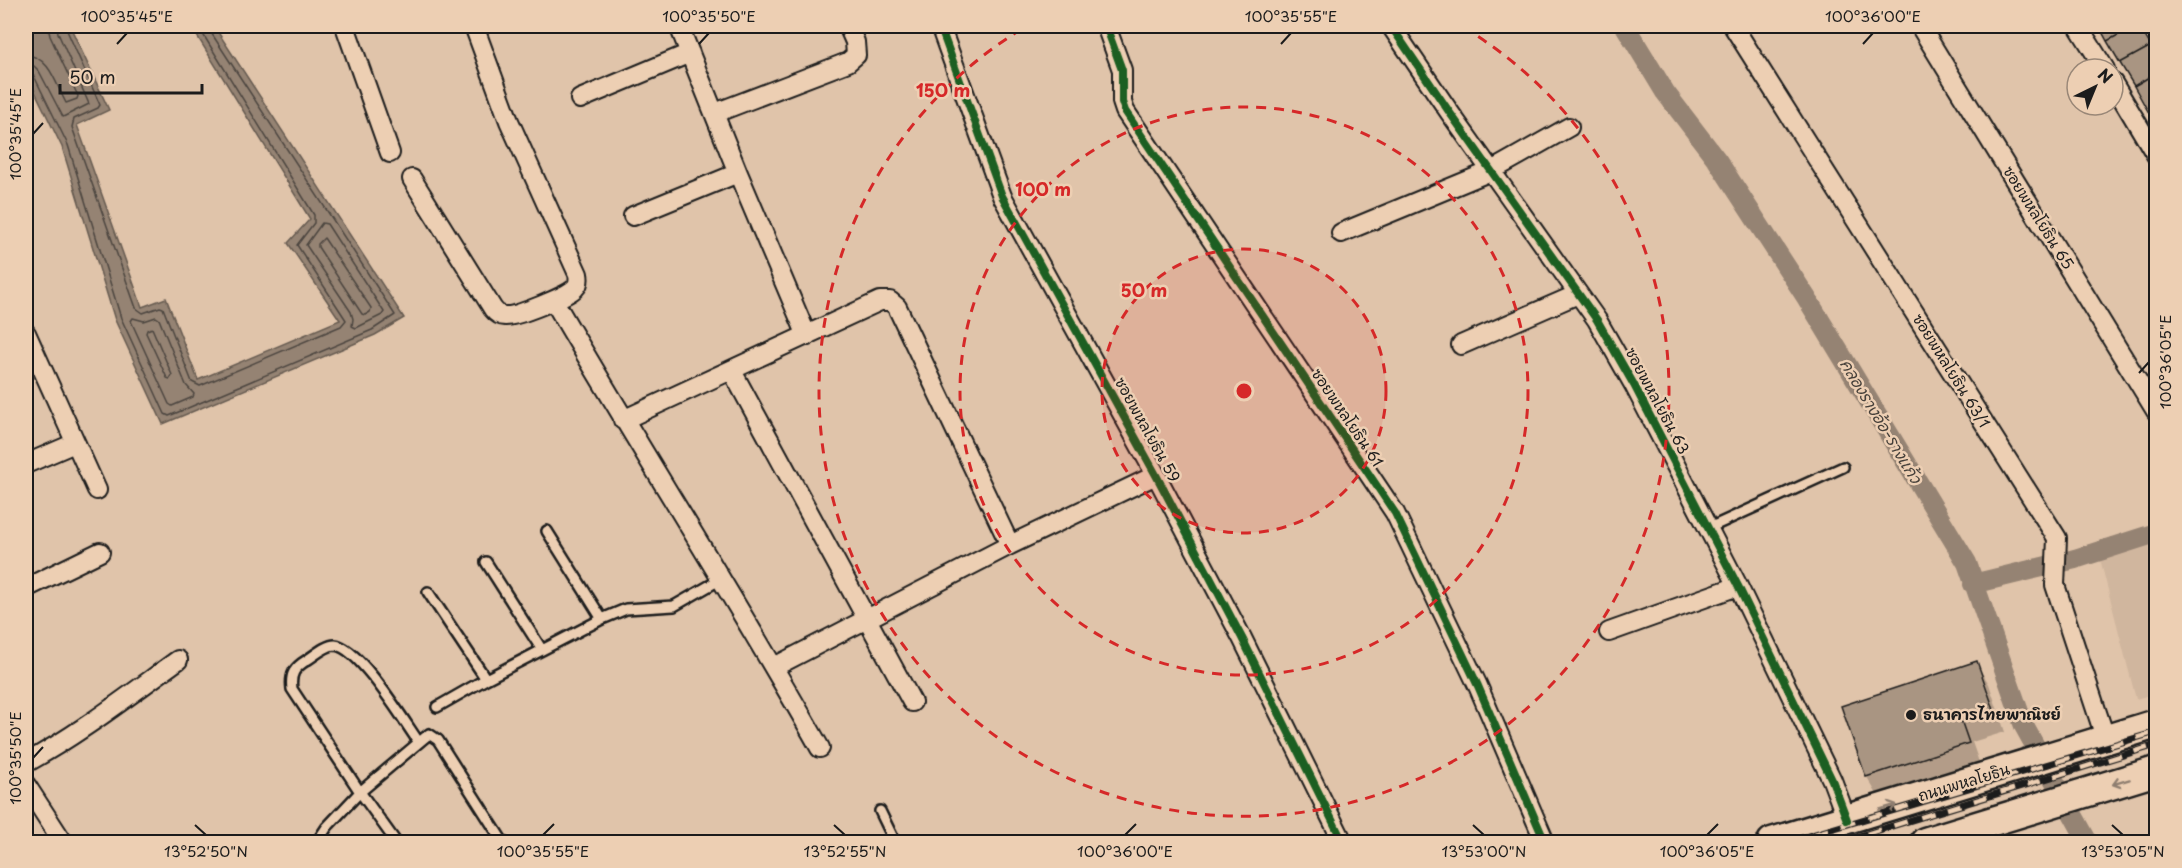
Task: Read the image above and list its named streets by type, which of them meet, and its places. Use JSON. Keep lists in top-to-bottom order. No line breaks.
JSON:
{"streets":{"main road":["ถนนพหลโยธิน"],"street":["ซอยพหลโยธิน 65","ซอยพหลโยธิน 63/1","ซอยพหลโยธิน 63","ซอยพหลโยธิน 61","ซอยพหลโยธิน 59"]},"crossings":[["ซอยพหลโยธิน 63/1","ถนนพหลโยธิน"],["ซอยพหลโยธิน 63","ถนนพหลโยธิน"]],"water":["คลองรางอ้อ-รางแก้ว"],"places":["ธนาคารไทยพาณิชย์"],"scale_bar":"50 m","north":"top right","coordinates":["100°35'45\"E","100°35'50\"E","100°35'55\"E","100°36'00\"E","100°36'05\"E","13°52'50\"N","13°52'55\"N","13°53'00\"N","13°53'05\"N"],"rings":["150 m","100 m","50 m"]}
